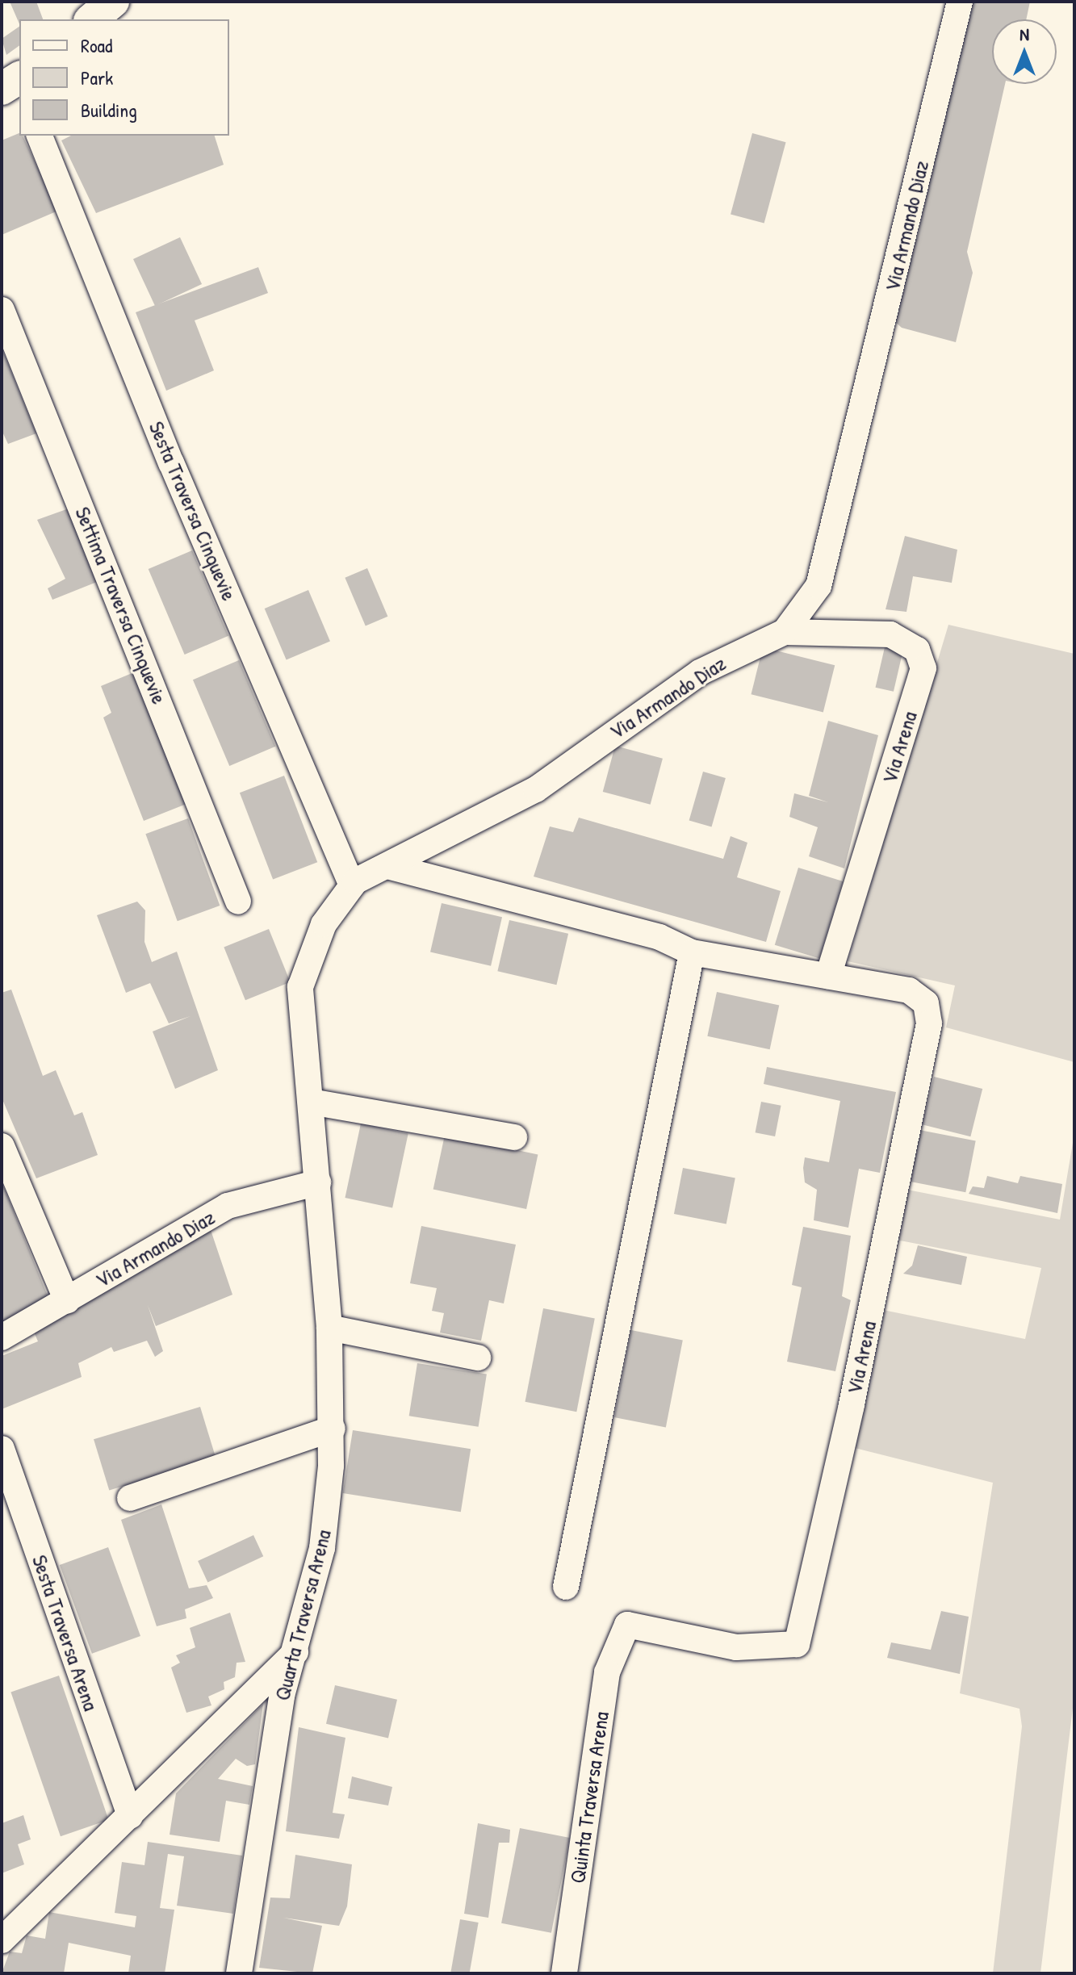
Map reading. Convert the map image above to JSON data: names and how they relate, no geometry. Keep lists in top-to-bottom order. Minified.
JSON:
{"streets":{"street":["Via Armando Diaz","Sesta Traversa Cinquevie","Settima Traversa Cinquevie","Via Arena","Quarta Traversa Arena","Sesta Traversa Arena","Quinta Traversa Arena"]},"crossings":[["Via Armando Diaz","Sesta Traversa Cinquevie"],["Via Armando Diaz","Via Arena"],["Via Armando Diaz","Quarta Traversa Arena"],["Via Arena","Quinta Traversa Arena"]],"legend":["Road","Park","Building"],"north":"top"}
